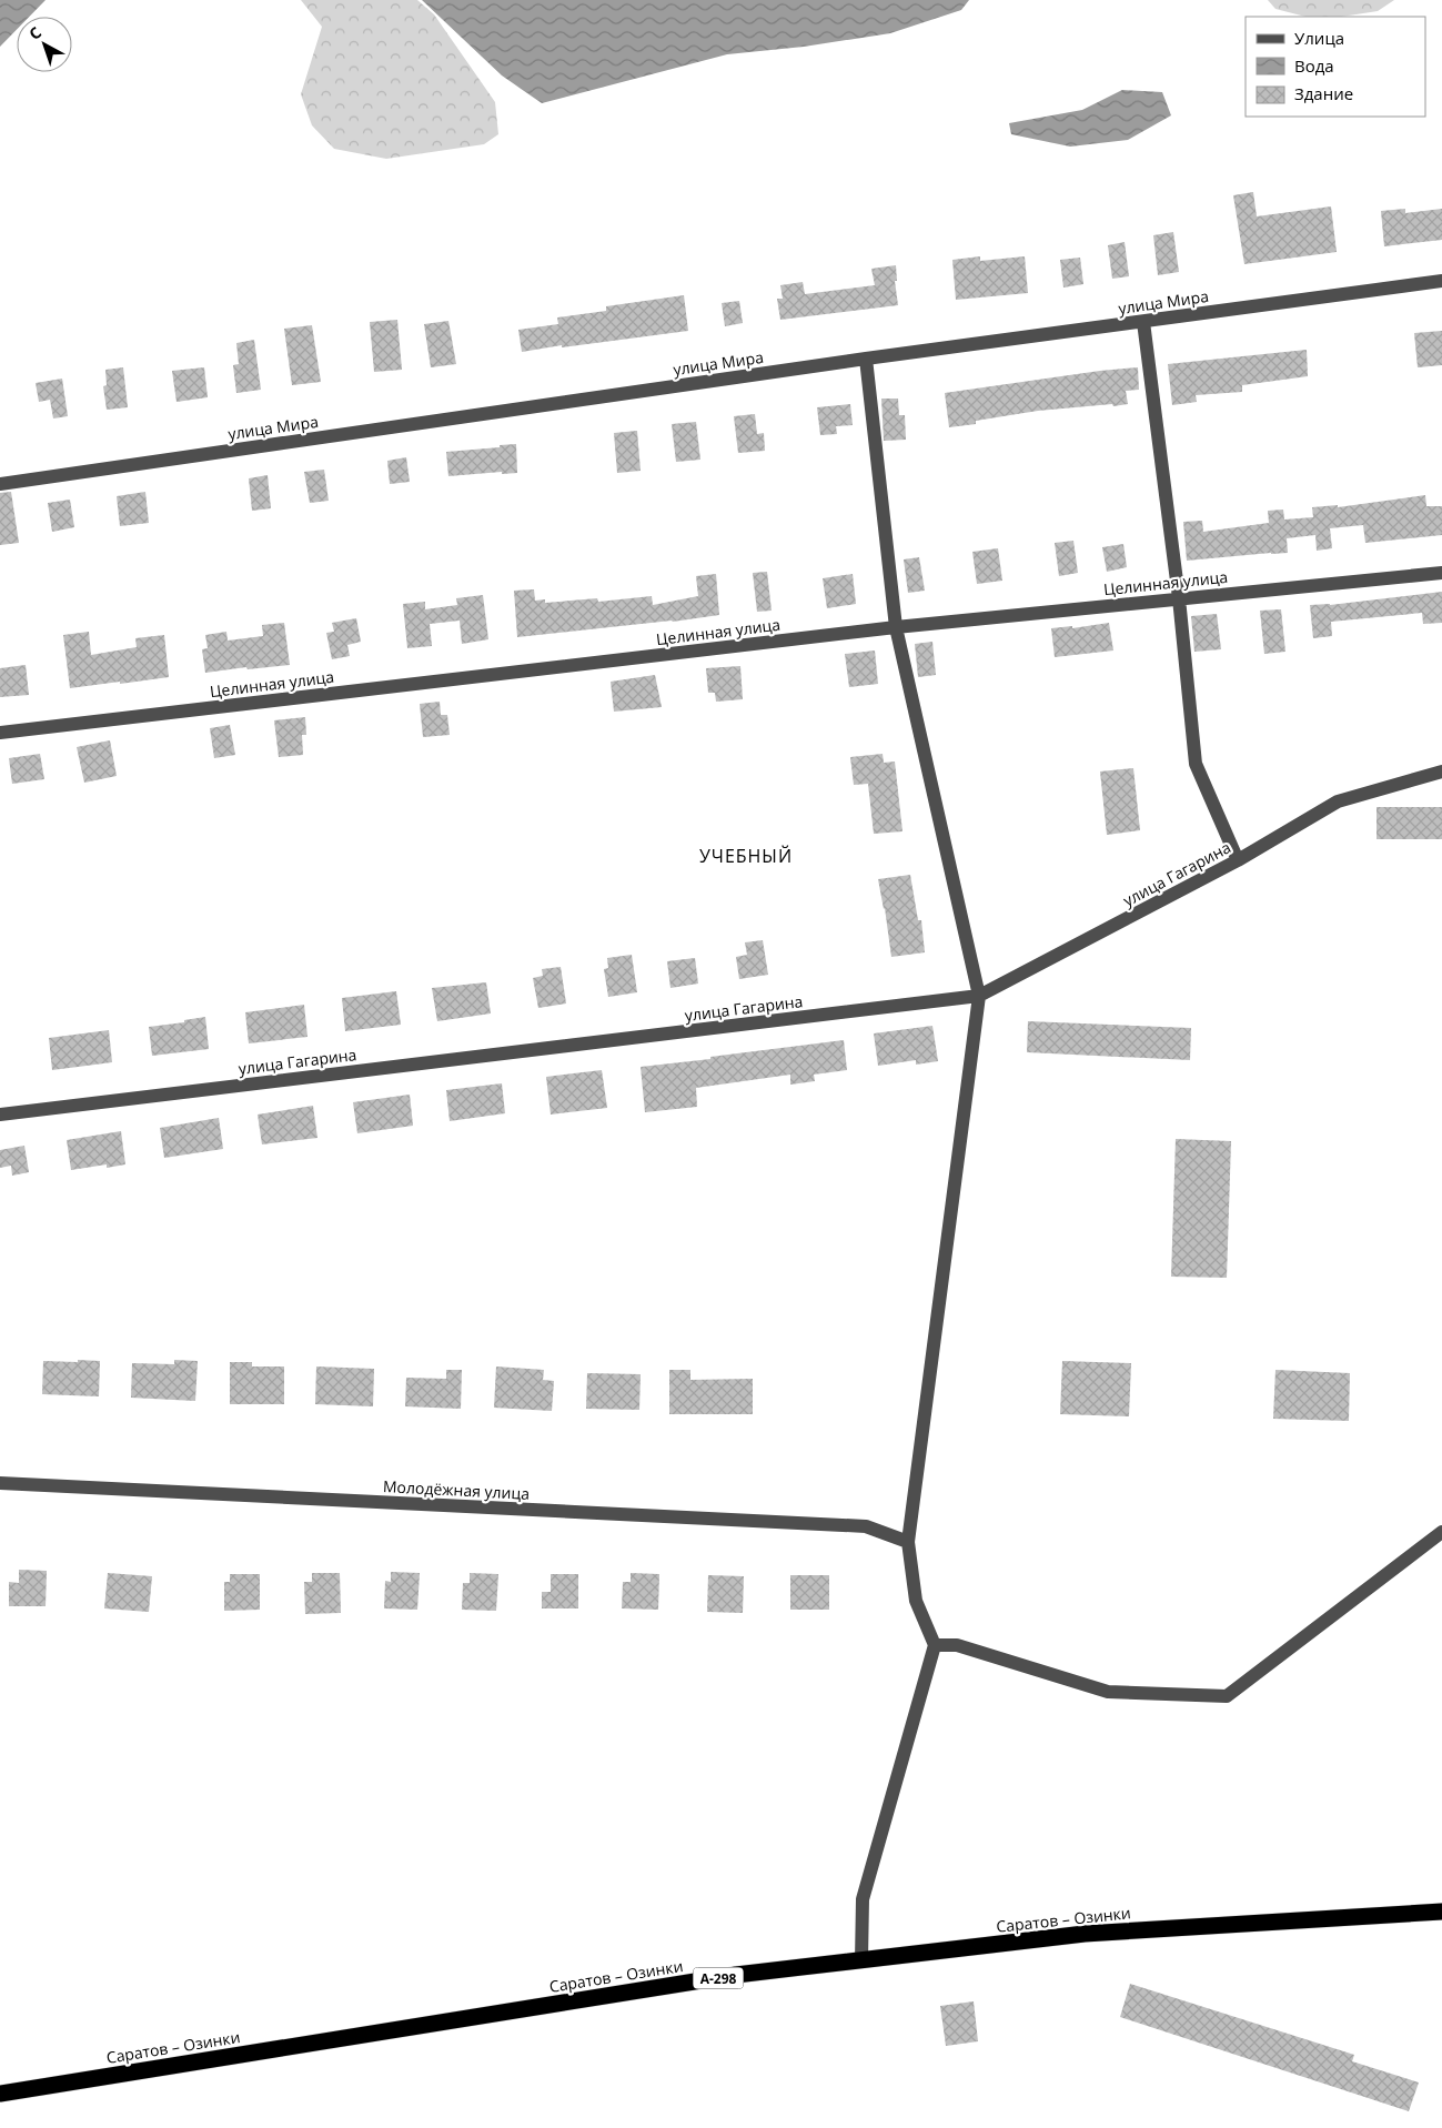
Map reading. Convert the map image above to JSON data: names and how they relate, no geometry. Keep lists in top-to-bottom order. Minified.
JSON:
{"streets":{"highway":["Саратов – Озинки","А-298"],"street":["улица Мира","Целинная улица","улица Гагарина","Молодёжная улица"]},"districts":["УЧЕБНЫЙ"],"legend":["Улица","Вода","Здание"],"north":"top left"}
